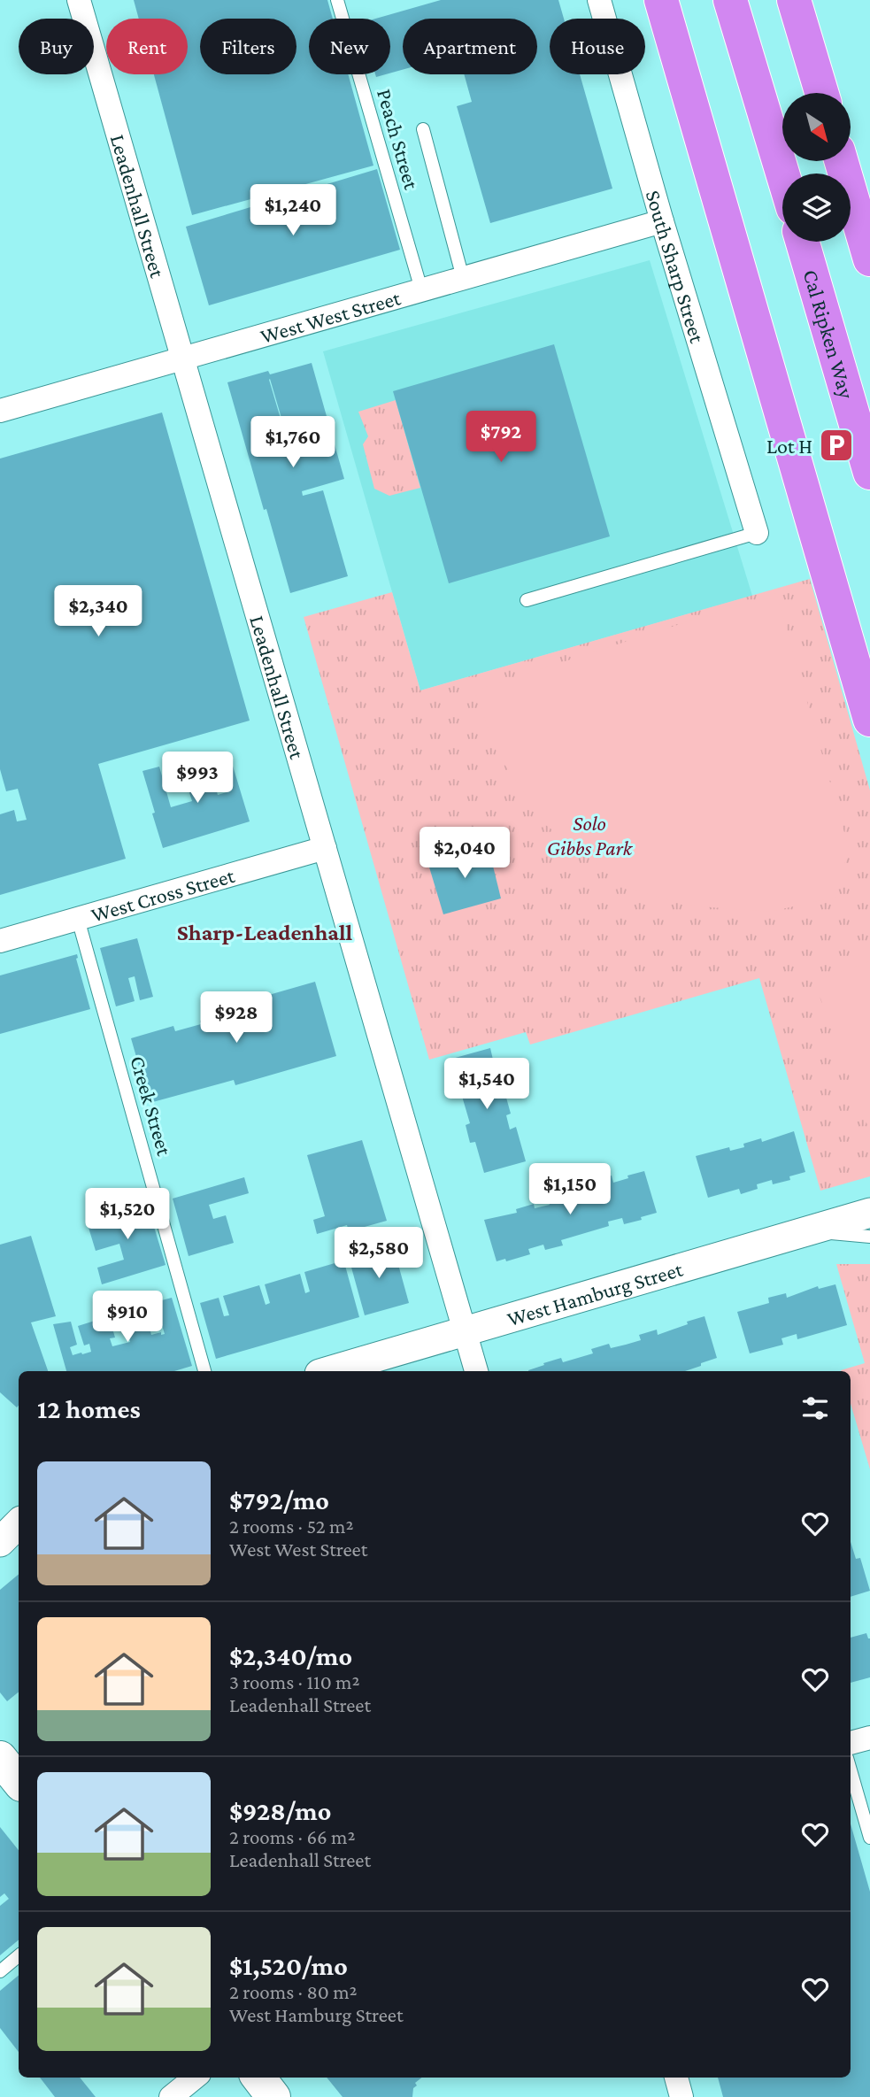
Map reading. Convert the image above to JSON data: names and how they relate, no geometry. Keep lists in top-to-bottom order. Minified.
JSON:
{"streets":{"highway":["Cal Ripken Way"],"street":["Leadenhall Street","South Sharp Street","West West Street","West Cross Street","West Hamburg Street"],"lane":["Peach Street","Creek Street"]},"crossings":[["Peach Street","West West Street"],["Leadenhall Street","West West Street"],["Leadenhall Street","West Cross Street"],["Leadenhall Street","West Hamburg Street"],["South Sharp Street","West West Street"],["West Cross Street","Creek Street"]],"districts":["Sharp-Leadenhall"],"parks":["Solo Gibbs Park"],"places":{"parking":["Lot H"]},"north":"bottom right","page":{"chip":["Buy","Rent","Filters","New","Apartment","House"],"price":["$1,240","$792","$1,760","$2,340","$993","$2,040","$928","$1,540","$1,150","$1,520","$2,580","$910"],"heading":"12 homes","list":[{"name":"$792/mo","note":"2 rooms · 52 m² · West West Street"},{"name":"$2,340/mo","note":"3 rooms · 110 m² · Leadenhall Street"},{"name":"$928/mo","note":"2 rooms · 66 m² · Leadenhall Street"},{"name":"$1,520/mo","note":"2 rooms · 80 m² · West Hamburg Street"}]}}
